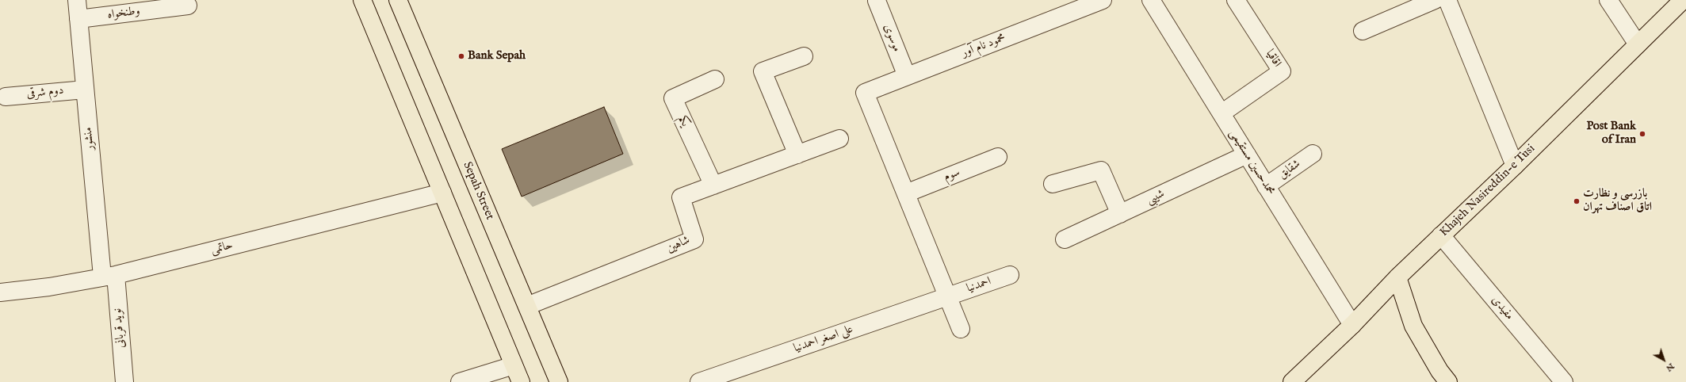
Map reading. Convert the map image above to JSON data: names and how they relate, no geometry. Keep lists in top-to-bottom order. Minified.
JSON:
{"streets":{"main road":["Sepah Street","Khajeh Nasireddin-e Tusi"],"street":["وطنخواه","موسوی","محمود نام آور","اقاقیا","دوم شرقی","یکم","منشور","محمدحسین مستقیمی","شقایق","سوم","شیبی","شاهین","حاتمی","احمدنیا","مفیدی","نوید قربانی","علی اصغر احمدنیا"]},"crossings":[["وطنخواه","منشور"],["موسوی","محمود نام آور"],["محمود نام آور","سوم"],["اقاقیا","محمدحسین مستقیمی"],["دوم شرقی","منشور"],["یکم","شاهین"],["منشور","حاتمی"],["منشور","نوید قربانی"],["محمدحسین مستقیمی","شقایق"],["محمدحسین مستقیمی","Khajeh Nasireddin-e Tusi"],["محمدحسین مستقیمی","شیبی"],["Sepah Street","شاهین"],["Khajeh Nasireddin-e Tusi","مفیدی"],["حاتمی","نوید قربانی"],["احمدنیا","علی اصغر احمدنیا"]],"places":["Bank Sepah","Post Bank of Iran","بازرسی و نظارت اتاق اصناف تهران"],"north":"bottom right"}
